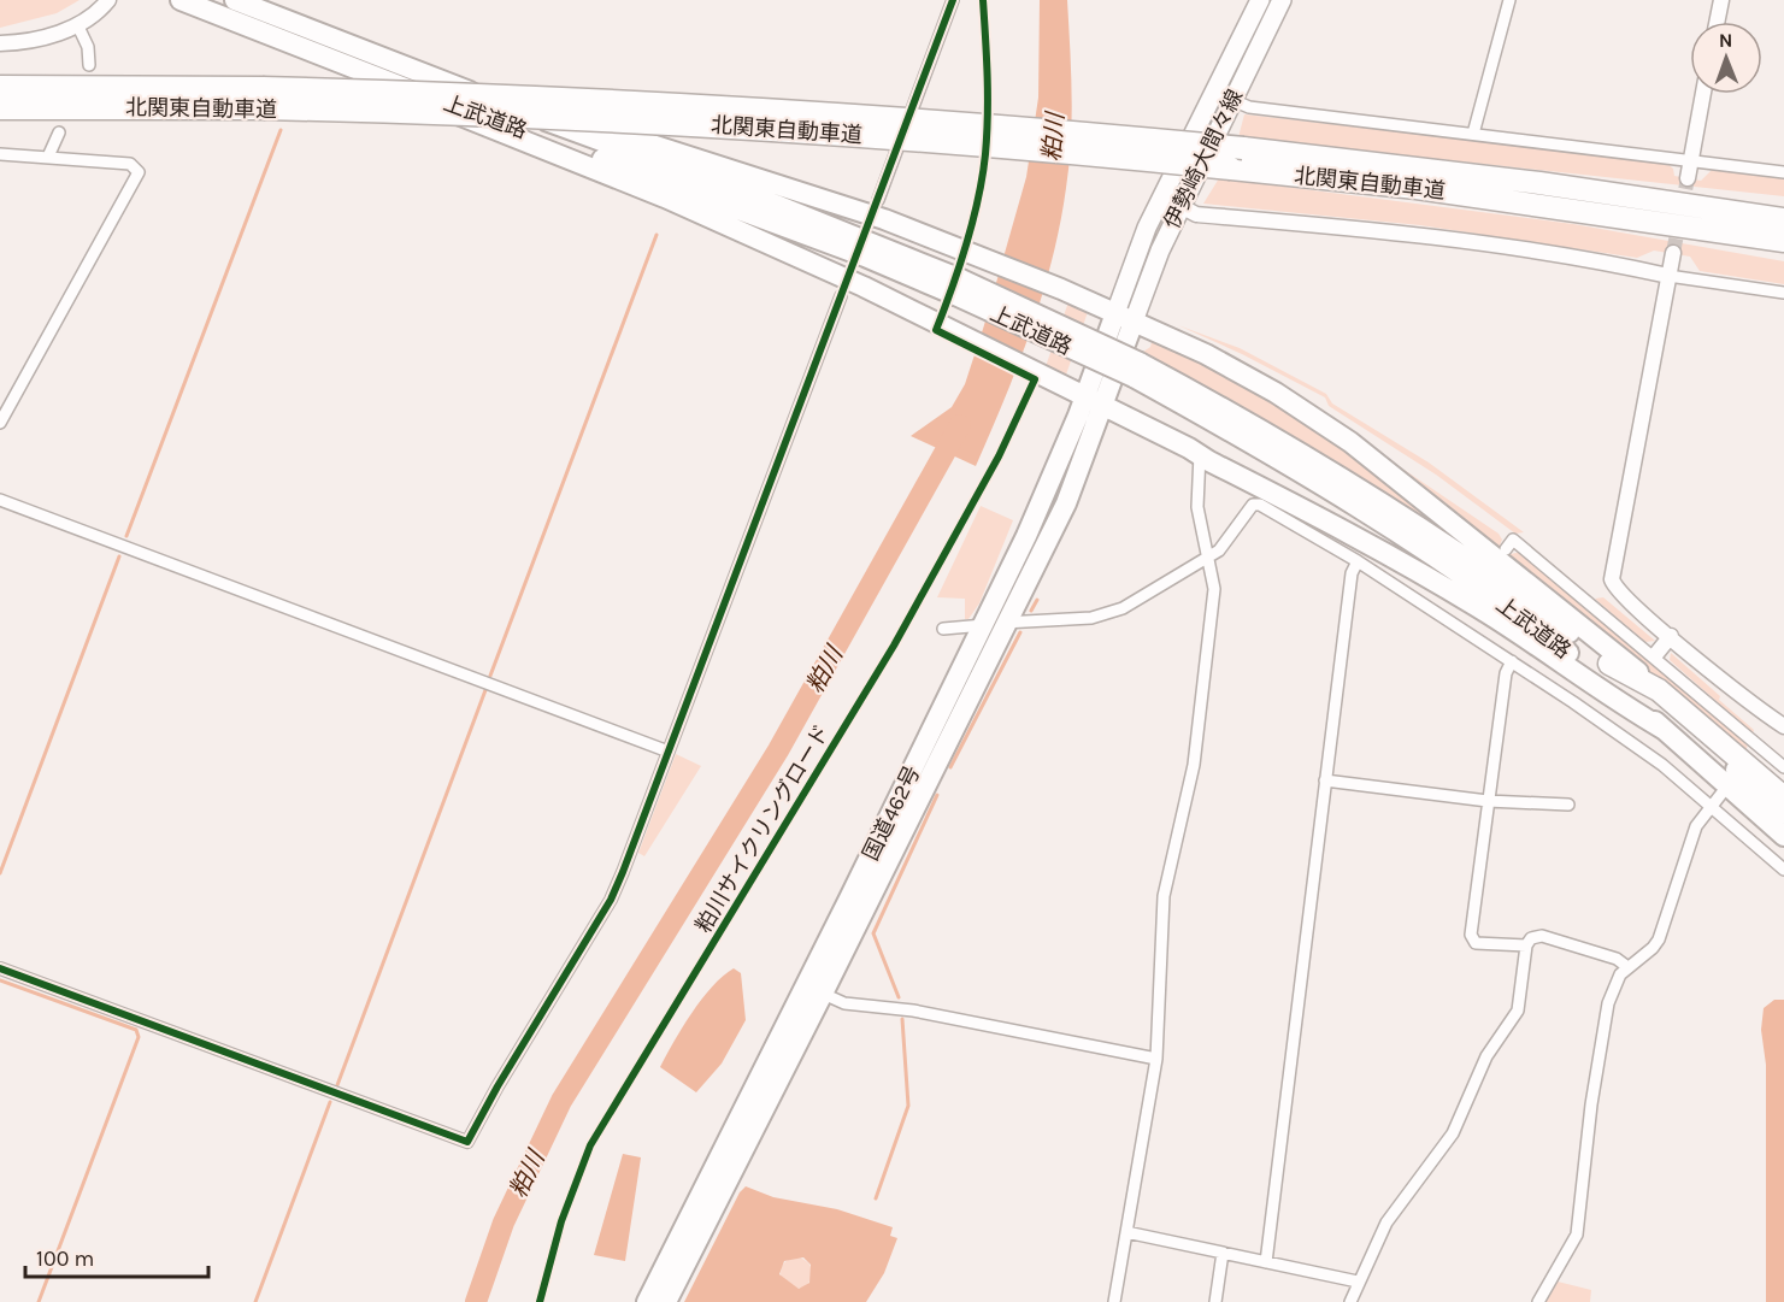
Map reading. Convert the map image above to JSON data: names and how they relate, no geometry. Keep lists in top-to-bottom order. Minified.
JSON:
{"streets":{"highway":["北関東自動車道","上武道路","国道462号"],"main road":["伊勢崎大間々線"],"cycle path":["粕川サイクリングロード"]},"crossings":[["伊勢崎大間々線","国道462号"]],"water":["粕川"],"scale_bar":"100 m","north":"top"}
